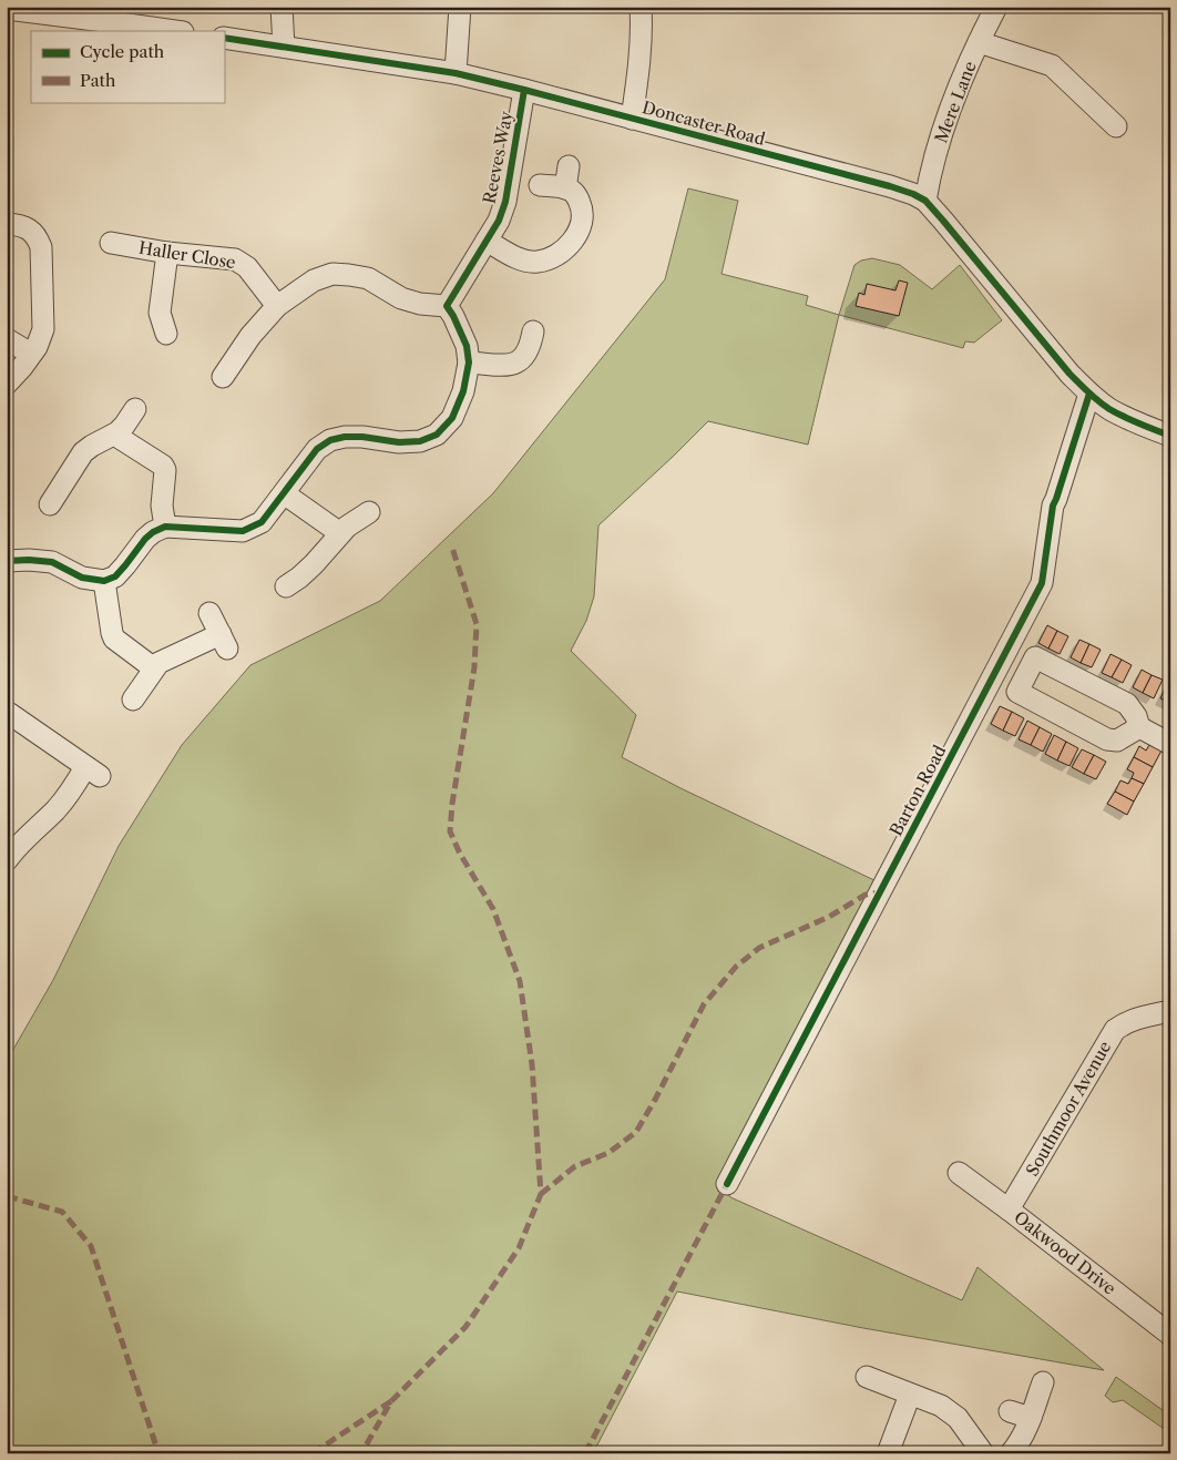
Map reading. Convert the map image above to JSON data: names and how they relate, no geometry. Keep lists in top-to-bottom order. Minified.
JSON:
{"streets":{"street":["Mere Lane","Doncaster Road","Reeves Way","Haller Close","Barton Road","Southmoor Avenue","Oakwood Drive"]},"crossings":[["Mere Lane","Doncaster Road"],["Doncaster Road","Reeves Way"],["Doncaster Road","Barton Road"],["Southmoor Avenue","Oakwood Drive"]],"legend":["Cycle path","Path"]}
